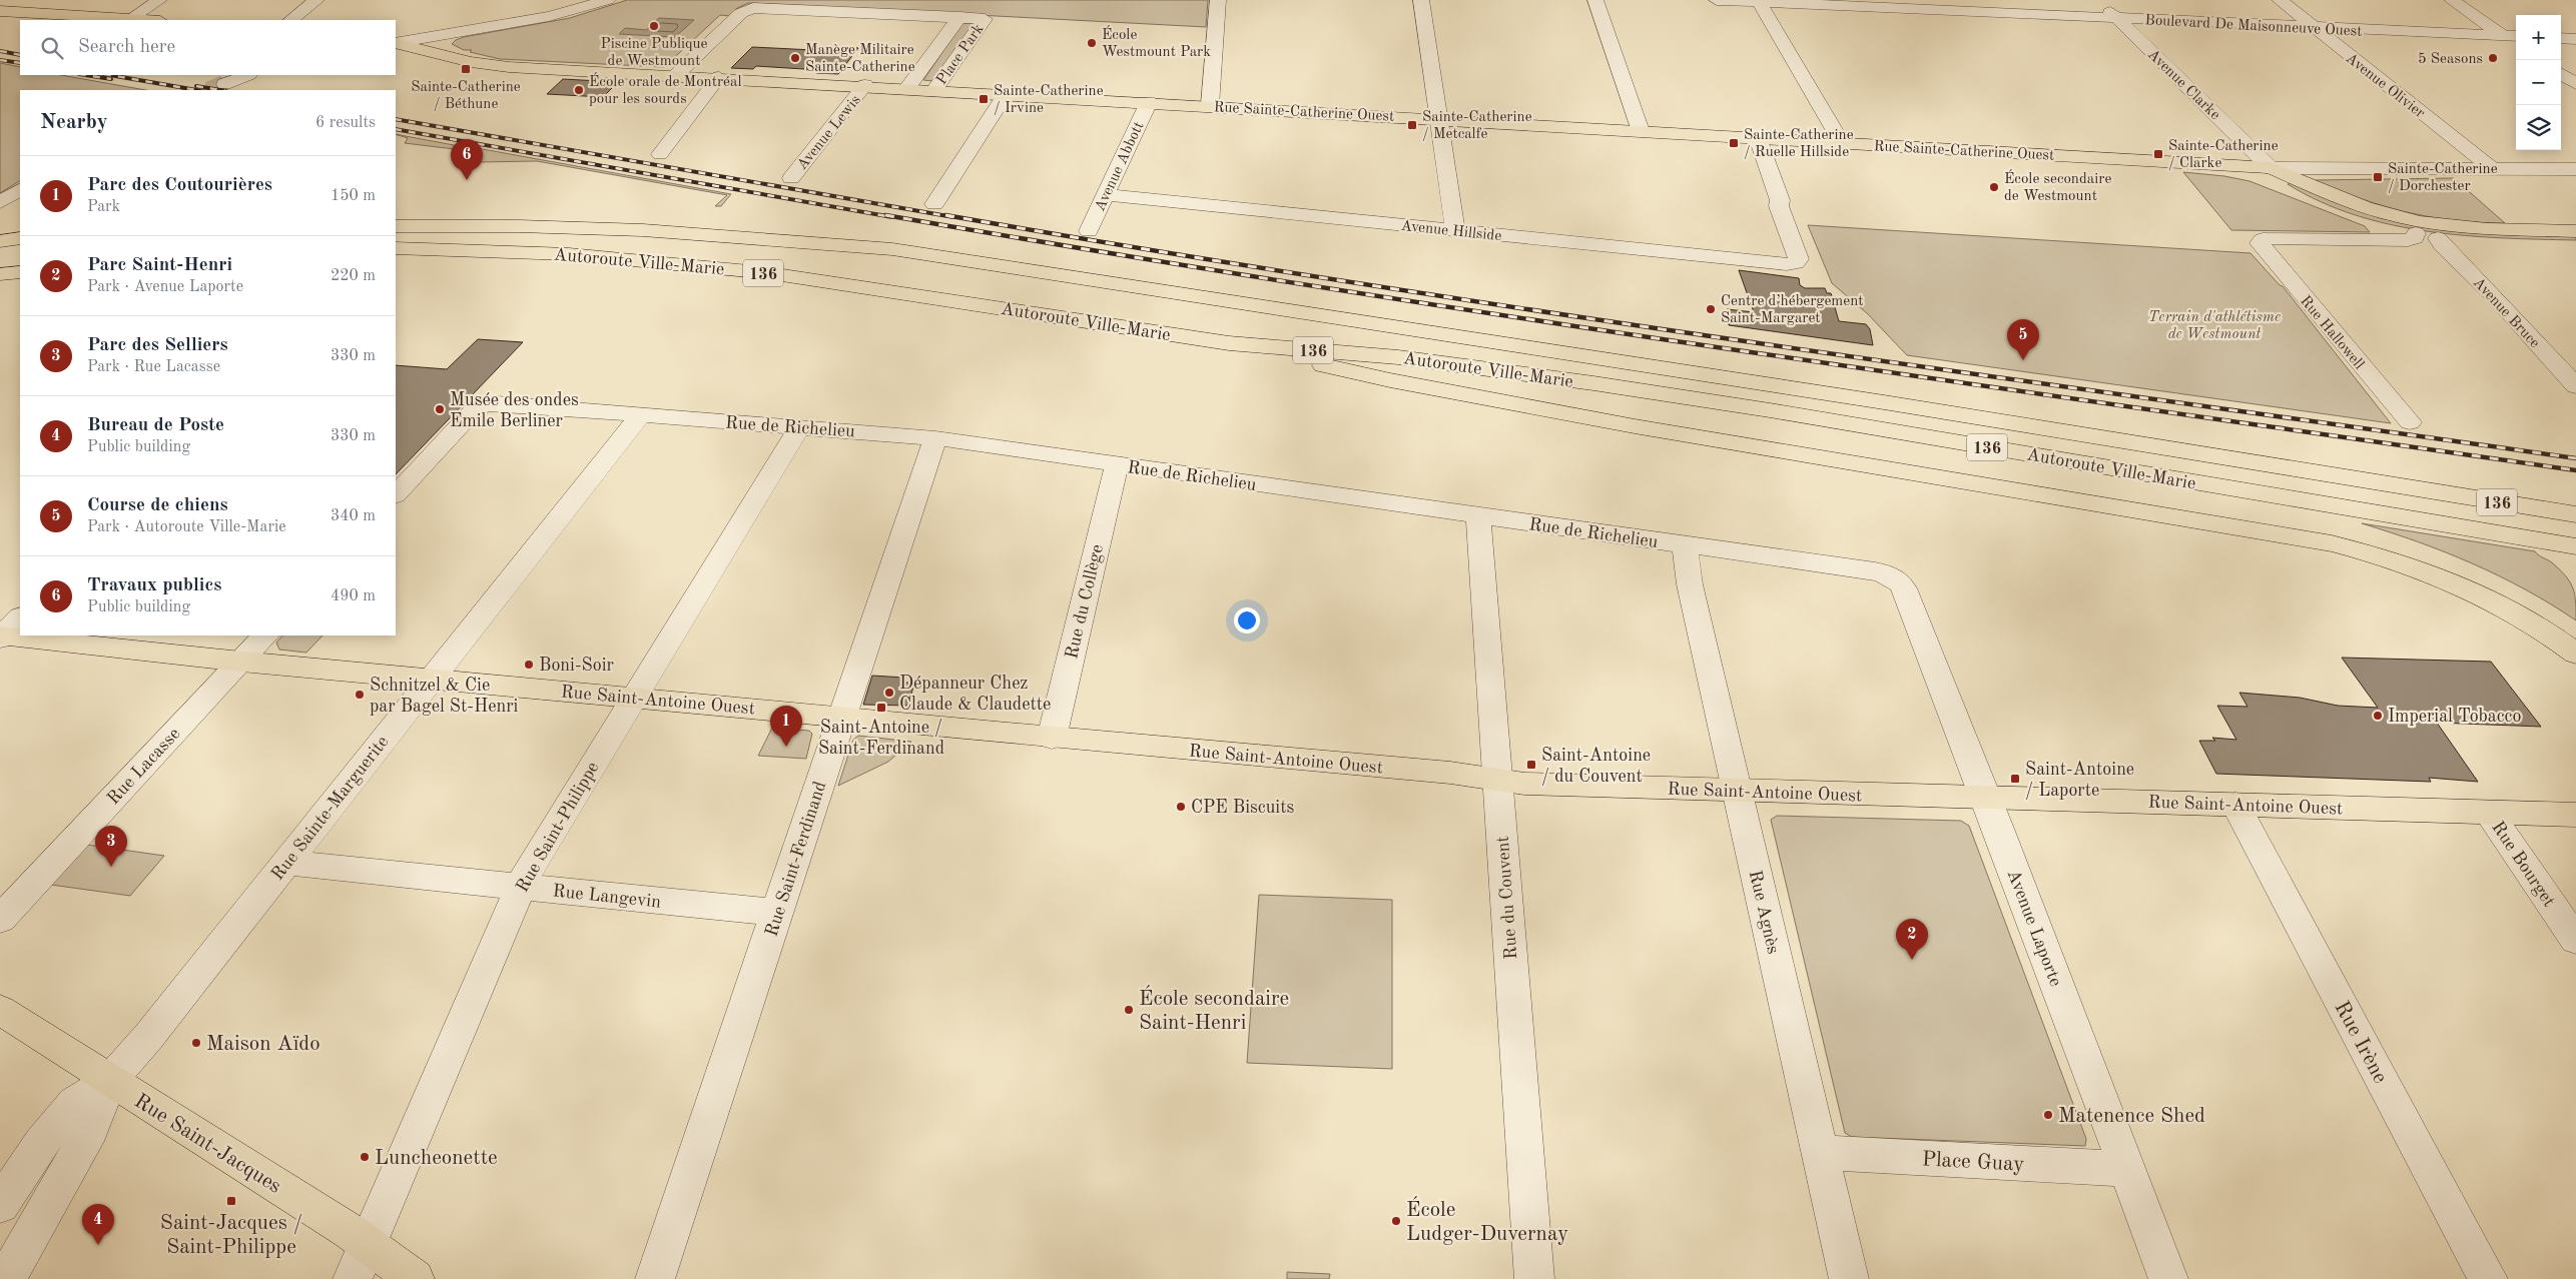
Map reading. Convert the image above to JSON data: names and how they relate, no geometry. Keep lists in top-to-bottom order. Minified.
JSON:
{"streets":{"main road":["Rue Sainte-Catherine Ouest","Autoroute Ville-Marie","136","Rue Saint-Antoine Ouest","Rue Saint-Jacques"],"street":["Boulevard De Maisonneuve Ouest","Place Park","Avenue Clarke","Avenue Olivier","Avenue Lewis","Avenue Abbott","Avenue Hillside","Avenue Bruce","Rue Hallowell","Rue de Richelieu","Rue du Collège","Rue Lacasse","Rue Sainte-Marguerite","Rue Saint-Philippe","Rue Saint-Ferdinand","Rue Bourget","Rue Langevin","Rue du Couvent","Rue Agnès","Avenue Laporte","Rue Irène","Place Guay"]},"crossings":[["Boulevard De Maisonneuve Ouest","Avenue Clarke"],["Boulevard De Maisonneuve Ouest","Avenue Olivier"],["Place Park","Rue Sainte-Catherine Ouest"],["Avenue Clarke","Rue Sainte-Catherine Ouest"],["Avenue Olivier","Rue Sainte-Catherine Ouest"],["Rue Sainte-Catherine Ouest","Avenue Lewis"],["Rue Sainte-Catherine Ouest","Avenue Abbott"],["Rue Sainte-Catherine Ouest","Avenue Hillside"],["Avenue Abbott","Avenue Hillside"],["Rue de Richelieu","Rue du Collège"],["Rue de Richelieu","Rue Sainte-Marguerite"],["Rue de Richelieu","Rue Saint-Philippe"],["Rue de Richelieu","Rue Saint-Ferdinand"],["Rue de Richelieu","Rue du Couvent"],["Rue de Richelieu","Rue Agnès"],["Rue de Richelieu","Avenue Laporte"],["Rue du Collège","Rue Saint-Antoine Ouest"],["Rue Saint-Antoine Ouest","Rue Lacasse"],["Rue Saint-Antoine Ouest","Rue Sainte-Marguerite"],["Rue Saint-Antoine Ouest","Rue Saint-Philippe"],["Rue Saint-Antoine Ouest","Rue Saint-Ferdinand"],["Rue Saint-Antoine Ouest","Rue Bourget"],["Rue Saint-Antoine Ouest","Rue du Couvent"],["Rue Saint-Antoine Ouest","Rue Agnès"],["Rue Saint-Antoine Ouest","Avenue Laporte"],["Rue Saint-Antoine Ouest","Rue Irène"],["Rue Sainte-Marguerite","Rue Langevin"],["Rue Sainte-Marguerite","Rue Saint-Jacques"],["Rue Saint-Philippe","Rue Langevin"],["Rue Saint-Philippe","Rue Saint-Jacques"],["Rue Saint-Ferdinand","Rue Langevin"],["Rue Agnès","Place Guay"],["Avenue Laporte","Place Guay"]],"parks":["Terrain d'athlétisme de Westmount"],"places":{"other":["Piscine Publique de Westmount","École Westmount Park","Manège Militaire Sainte-Catherine","5 Seasons","École orale de Montréal pour les sourds","École secondaire de Westmount","Centre d’hébergement Saint-Margaret","Musée des ondes Emile Berliner","Boni-Soir","Dépanneur Chez Claude & Claudette","Schnitzel & Cie par Bagel St-Henri","Imperial Tobacco","CPE Biscuits","École secondaire Saint-Henri","Maison Aïdo","Matenence Shed","Luncheonette","École Ludger-Duvernay"],"transit":["Sainte-Catherine / Béthune","Sainte-Catherine / Irvine","Sainte-Catherine / Metcalfe","Sainte-Catherine / Ruelle Hillside","Sainte-Catherine / Clarke","Sainte-Catherine / Dorchester","Saint-Antoine / Saint-Ferdinand","Saint-Antoine / du Couvent","Saint-Antoine / Laporte","Saint-Jacques / Saint-Philippe"]},"page":{"map_buttons":["+","−"],"search":"Search here","heading":["Nearby","6 results"],"pins":["6","5","1","3","2","4"],"list":[{"mark":"1","name":"Parc des Coutourières","note":"Park","value":"150 m"},{"mark":"2","name":"Parc Saint-Henri","note":"Park · Avenue Laporte","value":"220 m"},{"mark":"3","name":"Parc des Selliers","note":"Park · Rue Lacasse","value":"330 m"},{"mark":"4","name":"Bureau de Poste","note":"Public building","value":"330 m"},{"mark":"5","name":"Course de chiens","note":"Park · Autoroute Ville-Marie","value":"340 m"},{"mark":"6","name":"Travaux publics","note":"Public building","value":"490 m"}]}}
